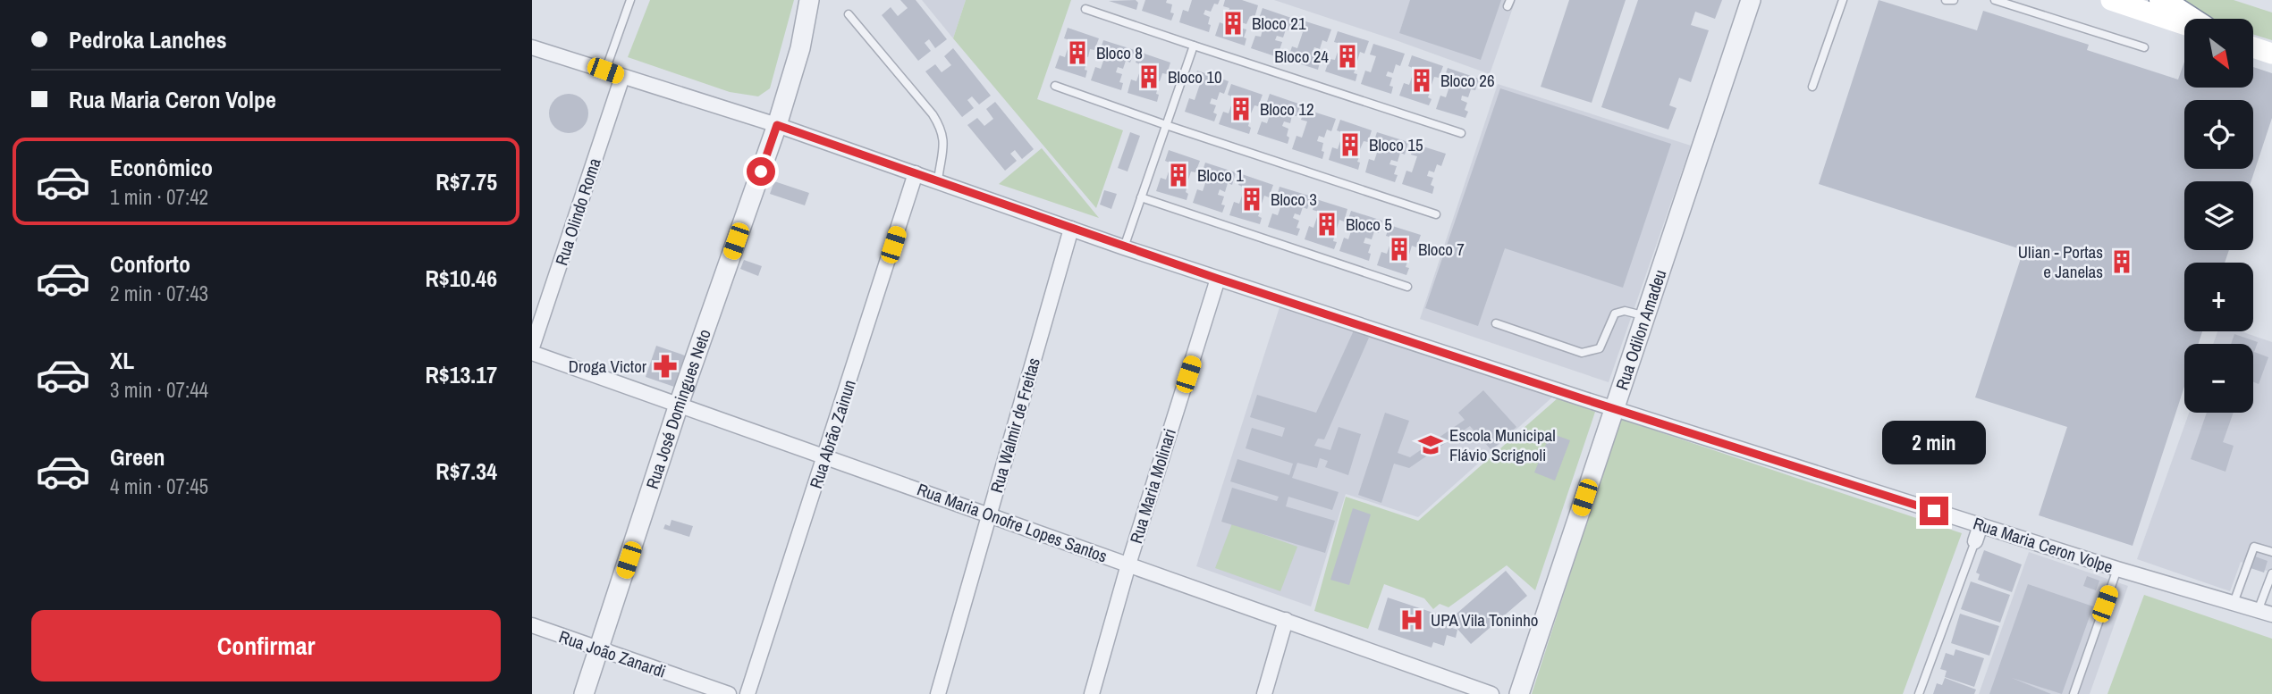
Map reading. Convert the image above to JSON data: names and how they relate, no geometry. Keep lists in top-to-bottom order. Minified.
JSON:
{"streets":{"street":["Rua Olindo Roma","Rua Odilon Amadeu","Rua José Domingues Neto","Rua Walmir de Freitas","Rua Abrão Zainun","Rua Maria Molinari","Rua Maria Onofre Lopes Santos","Rua Maria Ceron Volpe","Rua João Zanardi"]},"crossings":[["Rua Olindo Roma","Rua Maria Ceron Volpe"],["Rua Odilon Amadeu","Rua Maria Ceron Volpe"],["Rua José Domingues Neto","Rua Maria Onofre Lopes Santos"],["Rua José Domingues Neto","Rua Maria Ceron Volpe"],["Rua José Domingues Neto","Rua João Zanardi"],["Rua Walmir de Freitas","Rua Maria Onofre Lopes Santos"],["Rua Walmir de Freitas","Rua Maria Ceron Volpe"],["Rua Abrão Zainun","Rua Maria Onofre Lopes Santos"],["Rua Abrão Zainun","Rua Maria Ceron Volpe"],["Rua Maria Molinari","Rua Maria Onofre Lopes Santos"],["Rua Maria Molinari","Rua Maria Ceron Volpe"]],"places":{"building":["Bloco 21","Bloco 8","Bloco 24","Bloco 10","Bloco 26","Bloco 12","Bloco 15","Bloco 1","Bloco 3","Bloco 5","Bloco 7","Ulian - Portas e Janelas"],"pharmacy":["Droga Victor"],"school or university":["Escola Municipal Flávio Scrignoli"],"hospital":["UPA Vila Toninho"]},"north":"bottom right","page":{"banner":["Pedroka Lanches","Rua Maria Ceron Volpe"],"map_buttons":["+","−"],"list":[{"name":"Econômico","note":"1 min · 07:42","value":"R$7.75"},{"name":"Conforto","note":"2 min · 07:43","value":"R$10.46"},{"name":"XL","note":"3 min · 07:44","value":"R$13.17"},{"name":"Green","note":"4 min · 07:45","value":"R$7.34"}],"bubble":"2 min","buttons":"Confirmar"}}
